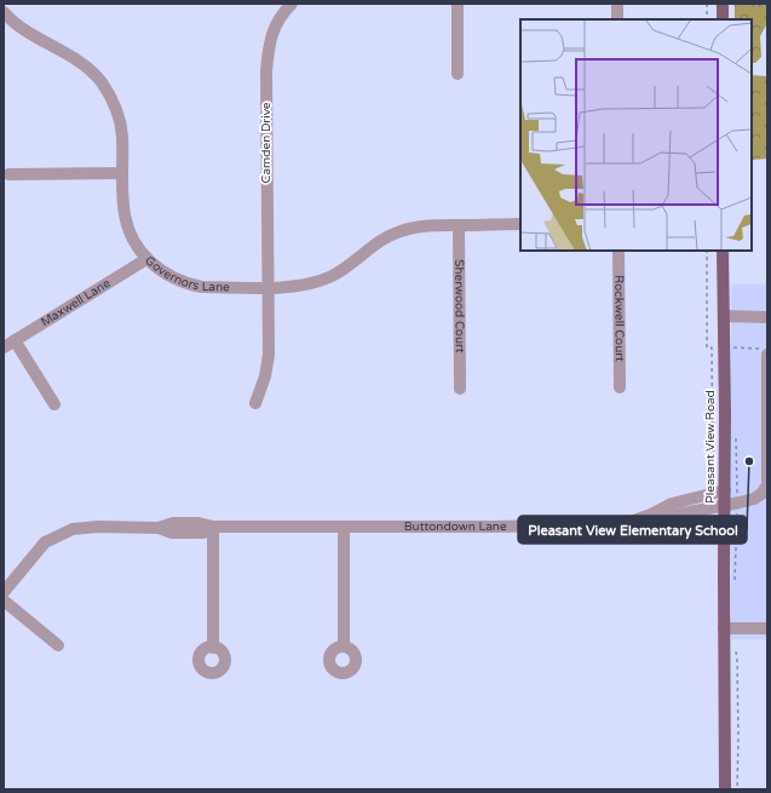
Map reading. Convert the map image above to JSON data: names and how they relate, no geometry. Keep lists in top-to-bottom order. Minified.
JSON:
{"streets":{"main road":["Pleasant View Road"],"street":["Camden Drive","Governors Lane","Maxwell Lane","Sherwood Court","Rockwell Court","Buttondown Lane"]},"crossings":[["Camden Drive","Governors Lane"],["Governors Lane","Maxwell Lane"],["Governors Lane","Sherwood Court"],["Pleasant View Road","Buttondown Lane"]],"places":["Pleasant View Elementary School"]}
